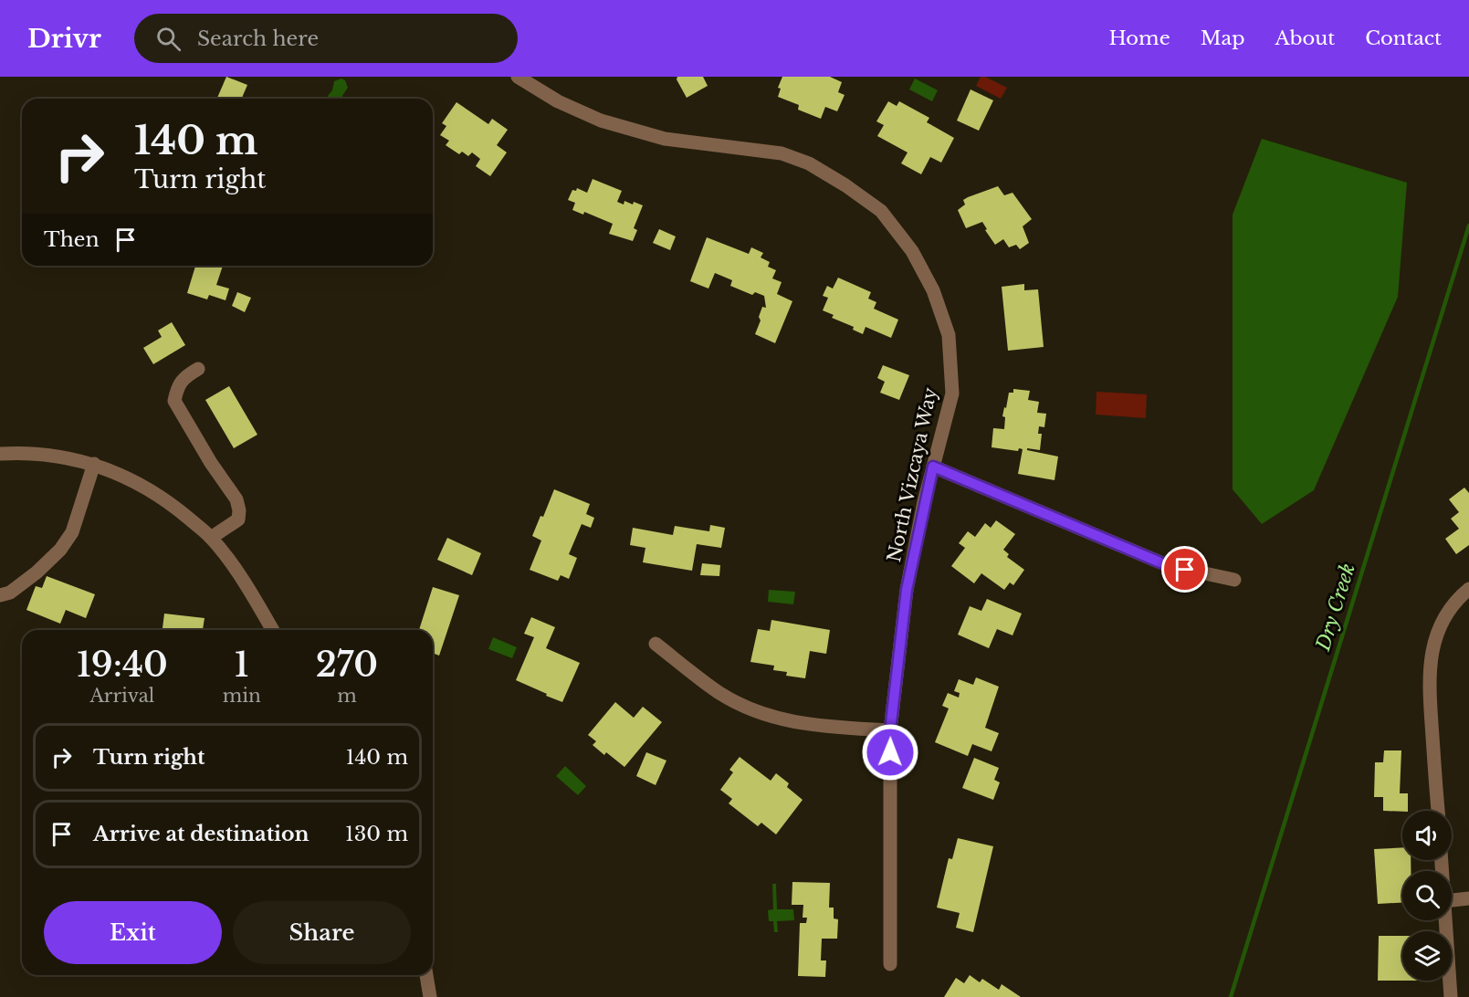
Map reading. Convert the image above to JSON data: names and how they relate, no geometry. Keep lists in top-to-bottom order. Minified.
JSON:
{"streets":{"street":["North Vizcaya Way"]},"water":["Dry Creek"],"page":{"header":"Drivr","search":"Search here","nav":["Home","Map","About","Contact"],"turn":["140 m","Turn right"],"then":"Then","eta":["19:40","Arrival","1","min","270","m"],"list":[{"name":"Turn right","value":"140 m"},{"name":"Arrive at destination","value":"130 m"}],"buttons":["Exit","Share"]}}
